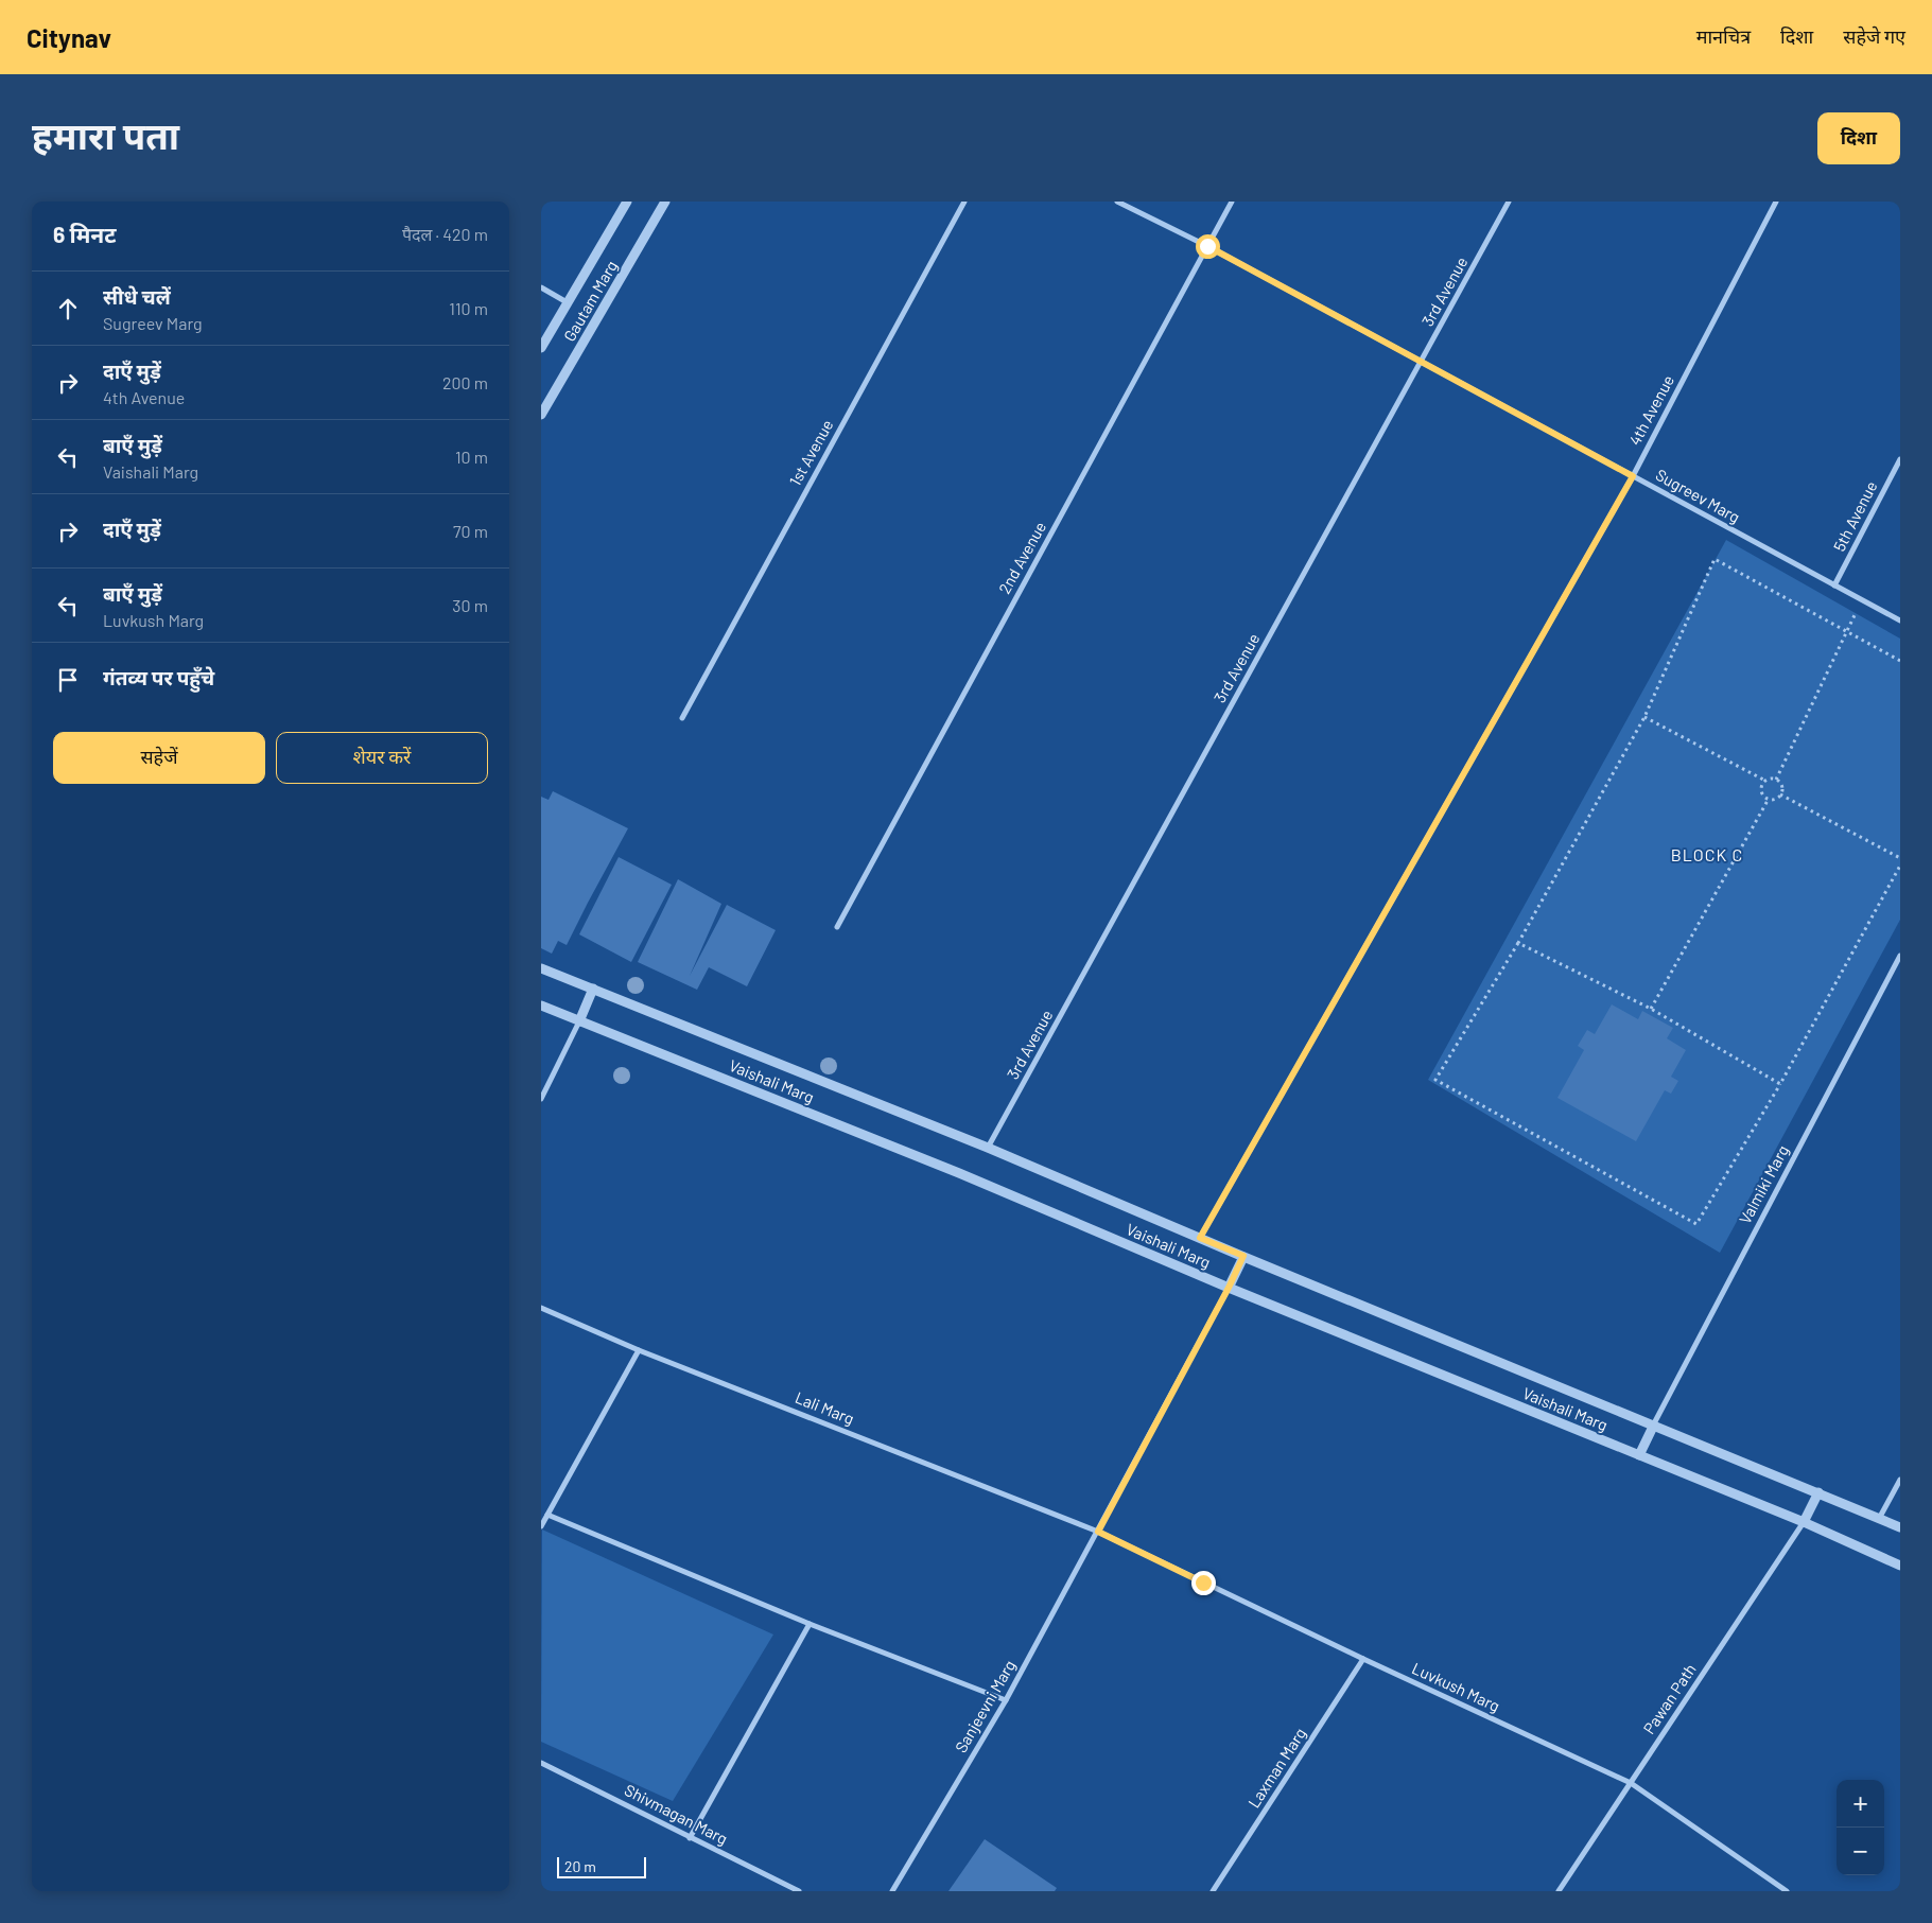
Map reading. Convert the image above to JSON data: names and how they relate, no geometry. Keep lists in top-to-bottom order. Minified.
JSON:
{"streets":{"street":["3rd Avenue","Gautam Marg","4th Avenue","1st Avenue","Sugreev Marg","5th Avenue","2nd Avenue","Vaishali Marg","Valmiki Marg","Lali Marg","Luvkush Marg","Pawan Path","Sanjeevni Marg","Laxman Marg","Shivmagan Marg"]},"crossings":[["3rd Avenue","Sugreev Marg"],["3rd Avenue","Vaishali Marg"],["4th Avenue","Sugreev Marg"],["4th Avenue","Vaishali Marg"],["Sugreev Marg","5th Avenue"],["Sugreev Marg","2nd Avenue"],["Vaishali Marg","Valmiki Marg"],["Vaishali Marg","Pawan Path"],["Vaishali Marg","Sanjeevni Marg"],["Lali Marg","Luvkush Marg"],["Lali Marg","Sanjeevni Marg"],["Luvkush Marg","Pawan Path"],["Luvkush Marg","Sanjeevni Marg"],["Luvkush Marg","Laxman Marg"]],"districts":["BLOCK C"],"scale_bar":"20 m","page":{"header":"Citynav","nav":["मानचित्र","दिशा","सहेजे गए"],"title":"हमारा पता","buttons":["दिशा",["सहेजें","शेयर करें"]],"heading":["6 मिनट","पैदल · 420 m"],"list":[["सीधे चलें","Sugreev Marg","110 m"],["दाएँ मुड़ें","4th Avenue","200 m"],["बाएँ मुड़ें","Vaishali Marg","10 m"],["दाएँ मुड़ें","70 m"],["बाएँ मुड़ें","Luvkush Marg","30 m"],"गंतव्य पर पहुँचे"],"map_buttons":["+","−"],"scale":"20 m"}}
